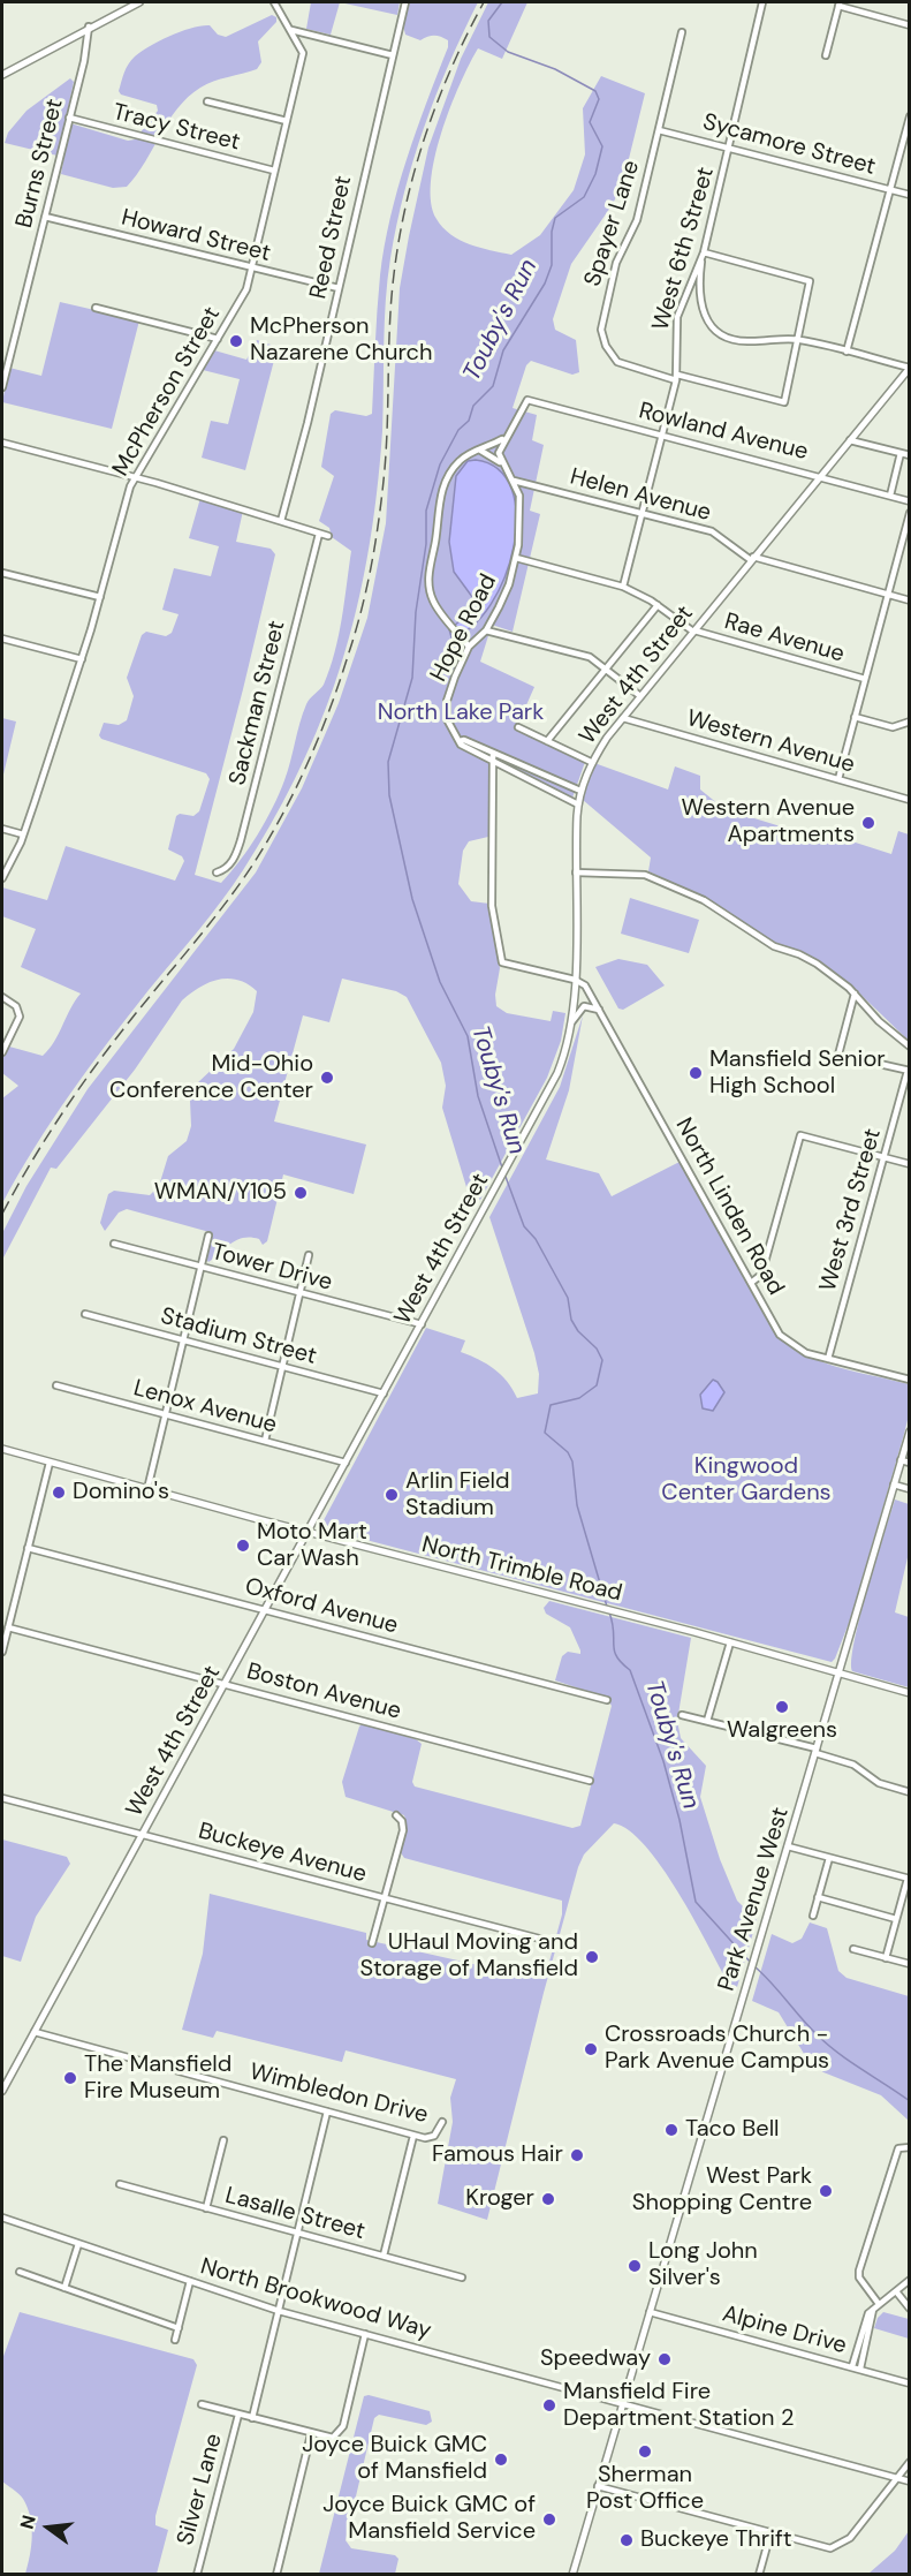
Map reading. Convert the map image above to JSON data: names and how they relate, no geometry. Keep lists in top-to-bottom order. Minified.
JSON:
{"streets":{"main road":["West 4th Street","North Trimble Road","Park Avenue West"],"street":["Tracy Street","Sycamore Street","Burns Street","Spayer Lane","Howard Street","Reed Street","West 6th Street","McPherson Street","Rowland Avenue","Helen Avenue","Hope Road","Rae Avenue","Sackman Street","Western Avenue","North Linden Road","West 3rd Street","Tower Drive","Stadium Street","Lenox Avenue","Oxford Avenue","Boston Avenue","Buckeye Avenue","Wimbledon Drive","Lasalle Street","North Brookwood Way","Alpine Drive","Silver Lane"]},"crossings":[["Tracy Street","Burns Street"],["Tracy Street","McPherson Street"],["Sycamore Street","Spayer Lane"],["Sycamore Street","West 6th Street"],["Burns Street","Howard Street"],["Spayer Lane","West 6th Street"],["Howard Street","Reed Street"],["Howard Street","McPherson Street"],["West 6th Street","Rowland Avenue"],["West 6th Street","Helen Avenue"],["West 6th Street","Rae Avenue"],["Rowland Avenue","West 4th Street"],["Helen Avenue","Hope Road"],["Helen Avenue","West 4th Street"],["Hope Road","Rae Avenue"],["Rae Avenue","West 4th Street"],["West 4th Street","Western Avenue"],["West 4th Street","North Linden Road"],["West 4th Street","Tower Drive"],["West 4th Street","Stadium Street"],["West 4th Street","Lenox Avenue"],["West 4th Street","North Trimble Road"],["West 4th Street","Oxford Avenue"],["West 4th Street","Boston Avenue"],["West 4th Street","Buckeye Avenue"],["West 4th Street","Wimbledon Drive"],["North Linden Road","West 3rd Street"],["North Trimble Road","Park Avenue West"],["Park Avenue West","North Brookwood Way"],["Park Avenue West","Alpine Drive"],["Wimbledon Drive","Silver Lane"],["Lasalle Street","Silver Lane"],["North Brookwood Way","Silver Lane"]],"water":["Touby's Run"],"parks":["North Lake Park","Kingwood Center Gardens"],"places":["McPherson Nazarene Church","Western Avenue Apartments","Mansfield Senior High School","Mid-Ohio Conference Center","WMAN/Y105","Domino's","Arlin Field Stadium","Moto Mart Car Wash","Walgreens","UHaul Moving and Storage of Mansfield","Crossroads Church - Park Avenue Campus","The Mansfield Fire Museum","Taco Bell","Famous Hair","West Park Shopping Centre","Kroger","Long John Silver's","Speedway","Mansfield Fire Department Station 2","Sherman Post Office","Joyce Buick GMC of Mansfield","Joyce Buick GMC of Mansfield Service","Buckeye Thrift"],"north":"left"}
